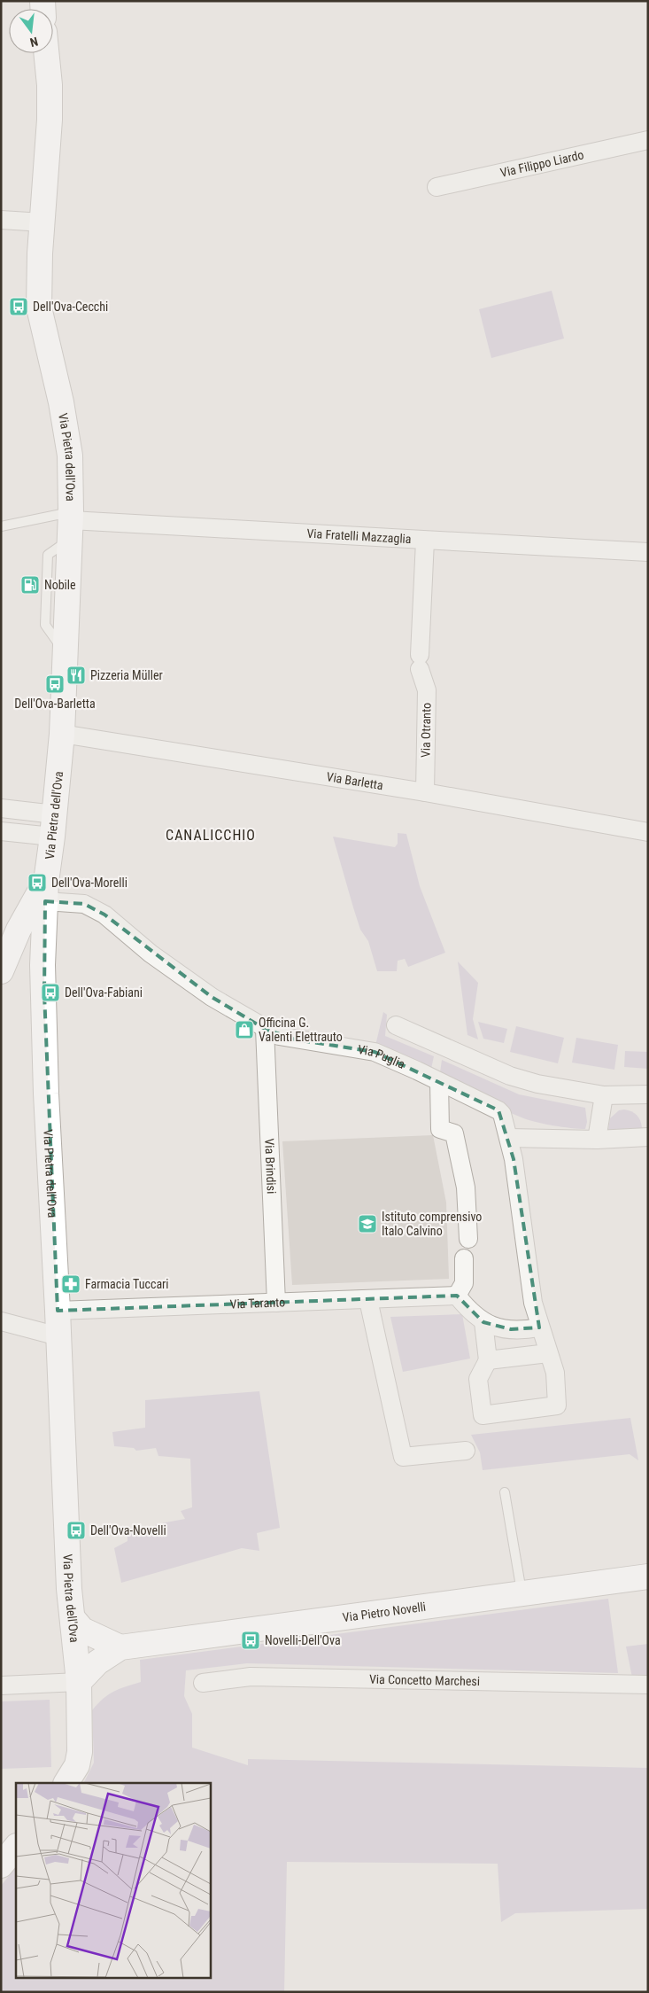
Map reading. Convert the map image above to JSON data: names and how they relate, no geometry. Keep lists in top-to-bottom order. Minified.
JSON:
{"streets":{"main road":["Via Pietra dell'Ova","Via Pietro Novelli"],"street":["Via Filippo Liardo","Via Fratelli Mazzaglia","Via Otranto","Via Barletta","Via Puglia","Via Brindisi","Via Taranto","Via Concetto Marchesi"]},"crossings":[["Via Pietra dell'Ova","Via Fratelli Mazzaglia"],["Via Pietra dell'Ova","Via Barletta"],["Via Pietra dell'Ova","Via Puglia"],["Via Pietra dell'Ova","Via Taranto"],["Via Fratelli Mazzaglia","Via Otranto"],["Via Otranto","Via Barletta"],["Via Puglia","Via Brindisi"],["Via Brindisi","Via Taranto"]],"districts":["CANALICCHIO"],"places":{"bus stop":["Dell'Ova-Cecchi","Dell'Ova-Barletta","Dell'Ova-Morelli","Dell'Ova-Fabiani","Dell'Ova-Novelli","Novelli-Dell'Ova"],"fuel station":["Nobile"],"restaurant":["Pizzeria Müller"],"shop":["Officina G. Valenti Elettrauto"],"school or university":["Istituto comprensivo Italo Calvino"],"pharmacy":["Farmacia Tuccari"]},"north":"bottom"}
